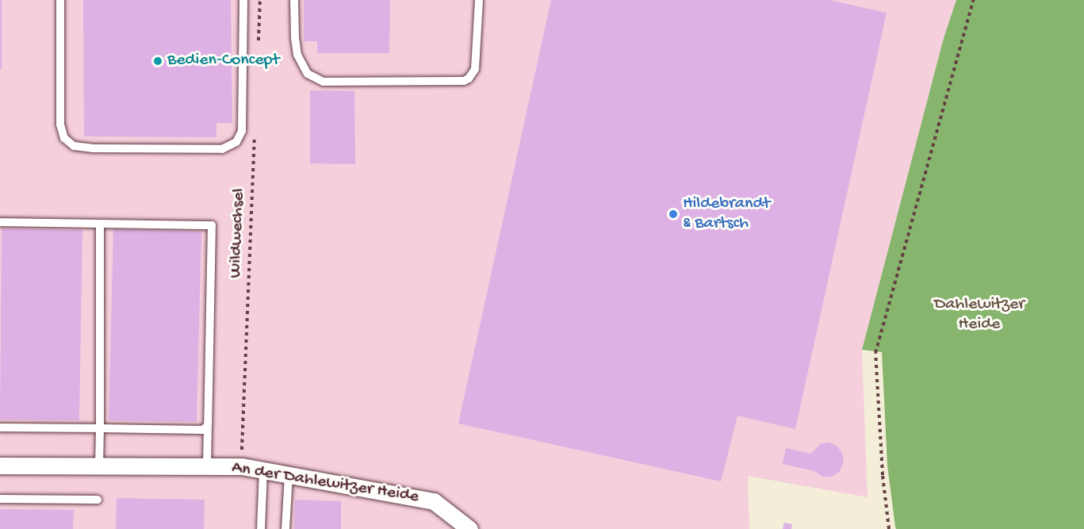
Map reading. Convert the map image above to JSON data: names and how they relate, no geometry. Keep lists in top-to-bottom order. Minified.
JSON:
{"streets":{"street":["An der Dahlewitzer Heide"],"path":["Wildwechsel"]},"crossings":[["Wildwechsel","An der Dahlewitzer Heide"]],"parks":["Dahlewitzer Heide"],"places":["Bedien-Concept","Hildebrandt & Bartsch"]}
